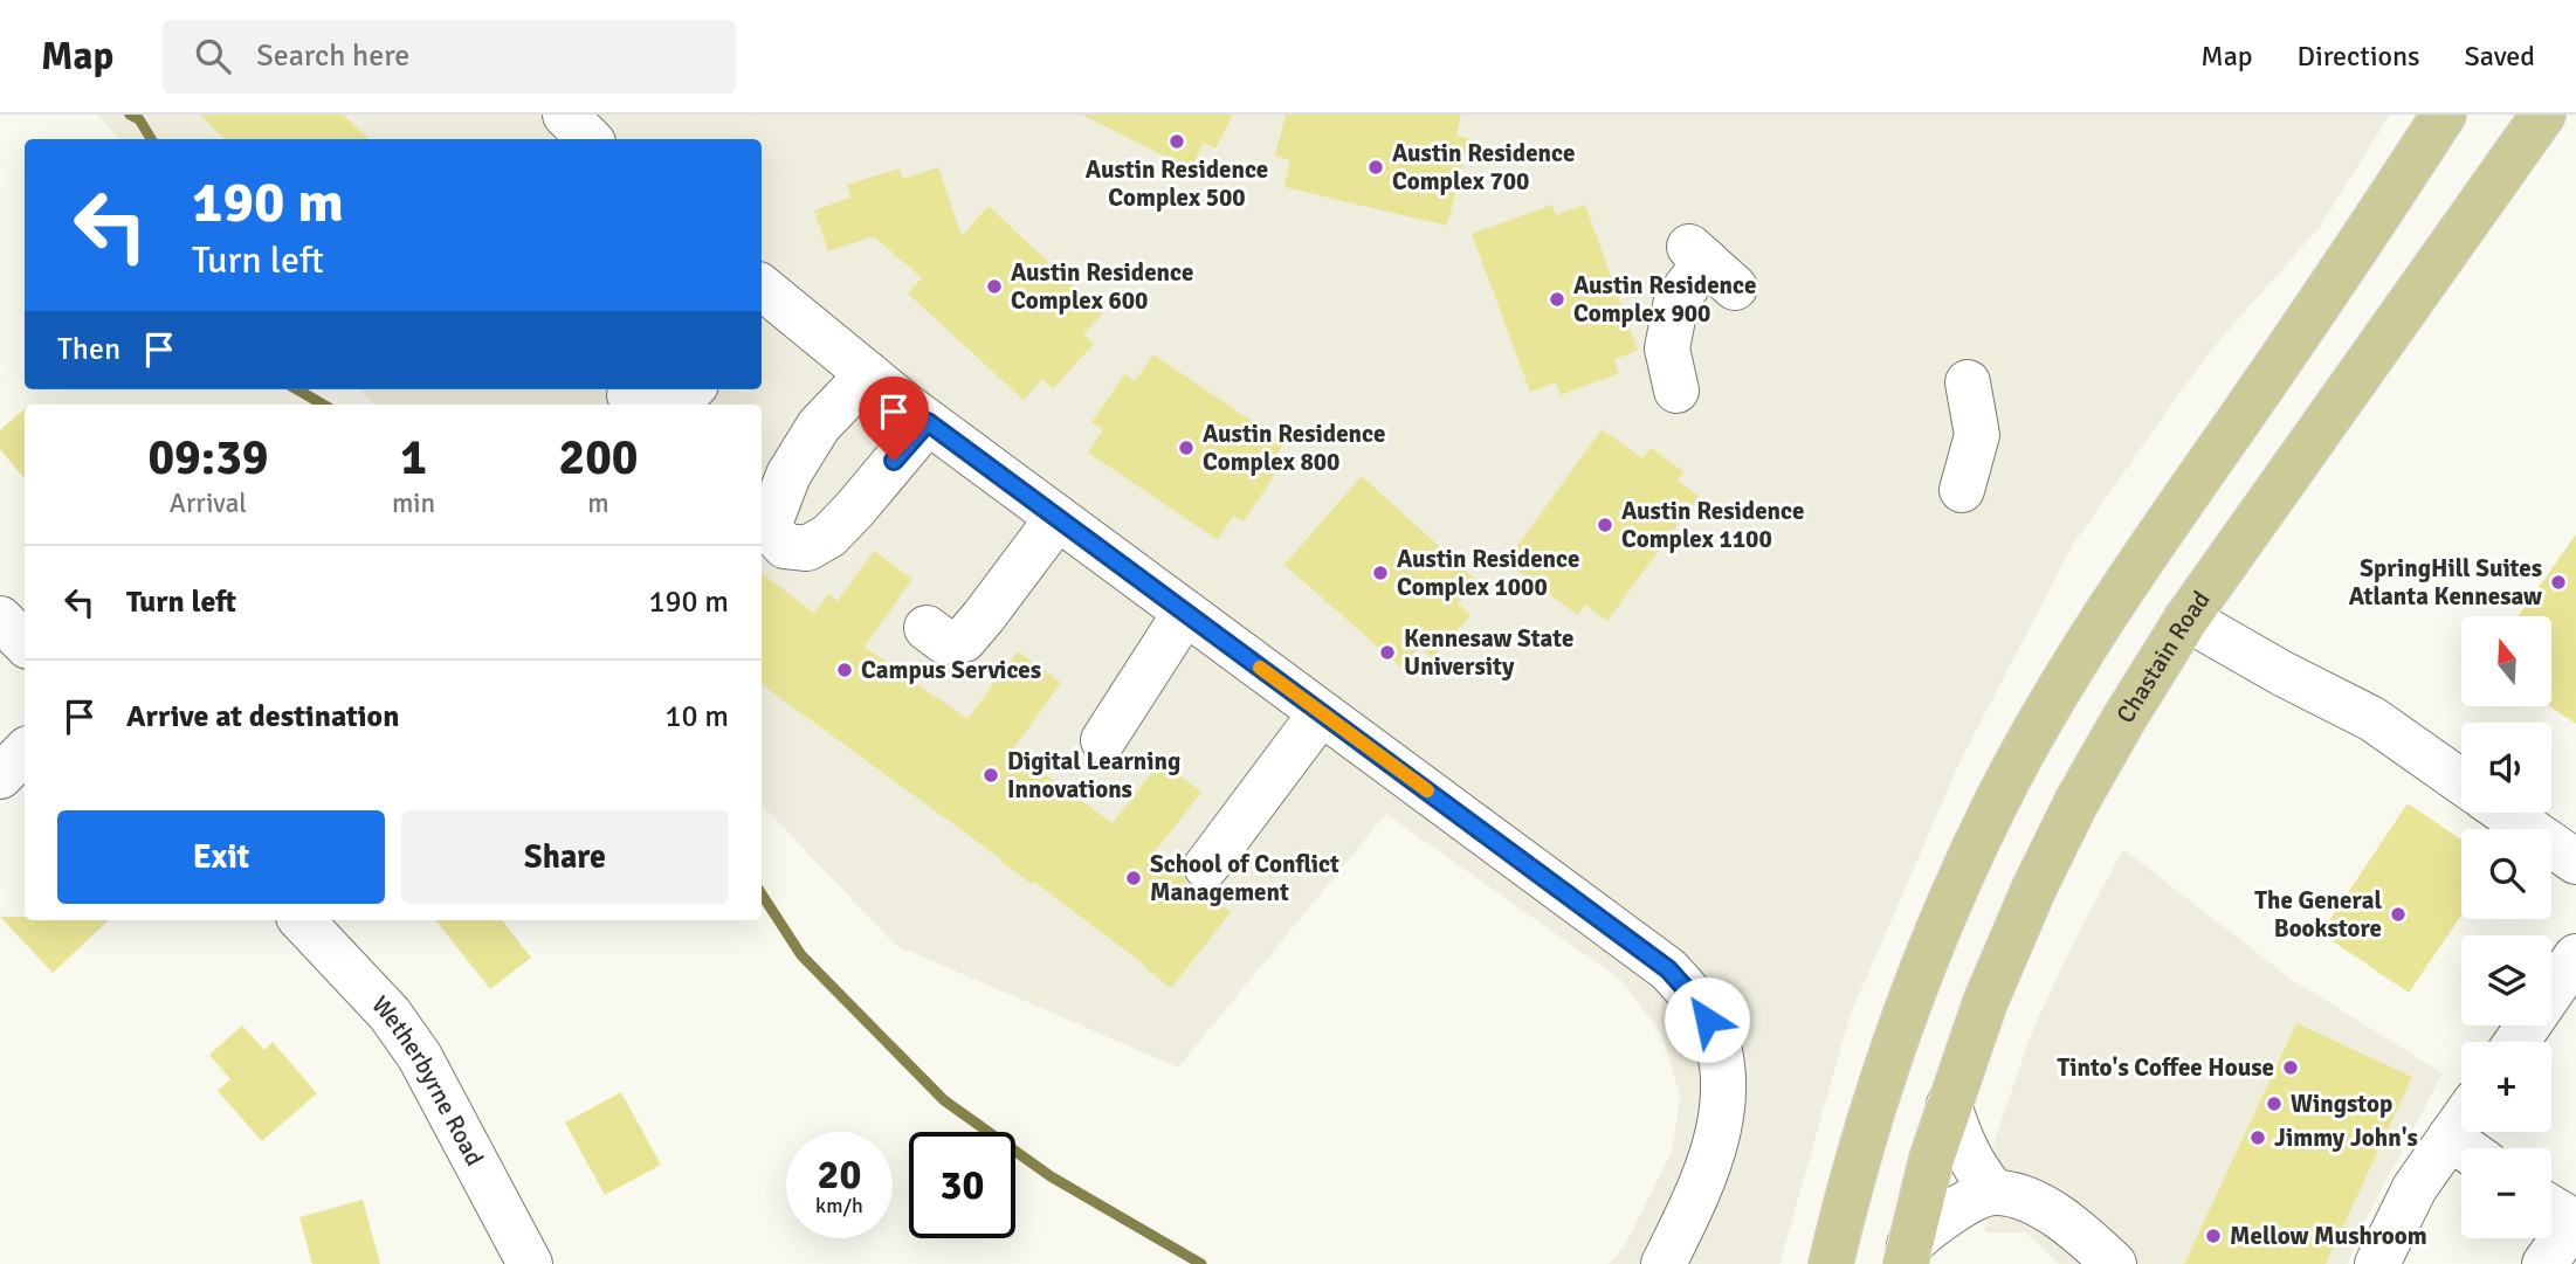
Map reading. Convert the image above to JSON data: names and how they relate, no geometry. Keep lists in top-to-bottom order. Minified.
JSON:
{"streets":{"main road":["Chastain Road"],"street":["Wetherbyrne Road"]},"places":["Austin Residence Complex 500","Austin Residence Complex 700","Austin Residence Complex 600","Austin Residence Complex 900","Austin Residence Complex 800","Austin Residence Complex 1100","Austin Residence Complex 1000","SpringHill Suites Atlanta Kennesaw","Kennesaw State University","Campus Services","Digital Learning Innovations","School of Conflict Management","The General Bookstore","Tinto's Coffee House","Wingstop","Jimmy John's","Mellow Mushroom"],"north":"top","page":{"header":"Map","search":"Search here","nav":["Map","Directions","Saved"],"turn":["190 m","Turn left"],"then":"Then","eta":["09:39","Arrival","1","min","200","m"],"list":[{"name":"Turn left","value":"190 m"},{"name":"Arrive at destination","value":"10 m"}],"map_buttons":["+","−"],"buttons":["Exit","Share"],"speed":"20 km/h","limit":"30"}}
